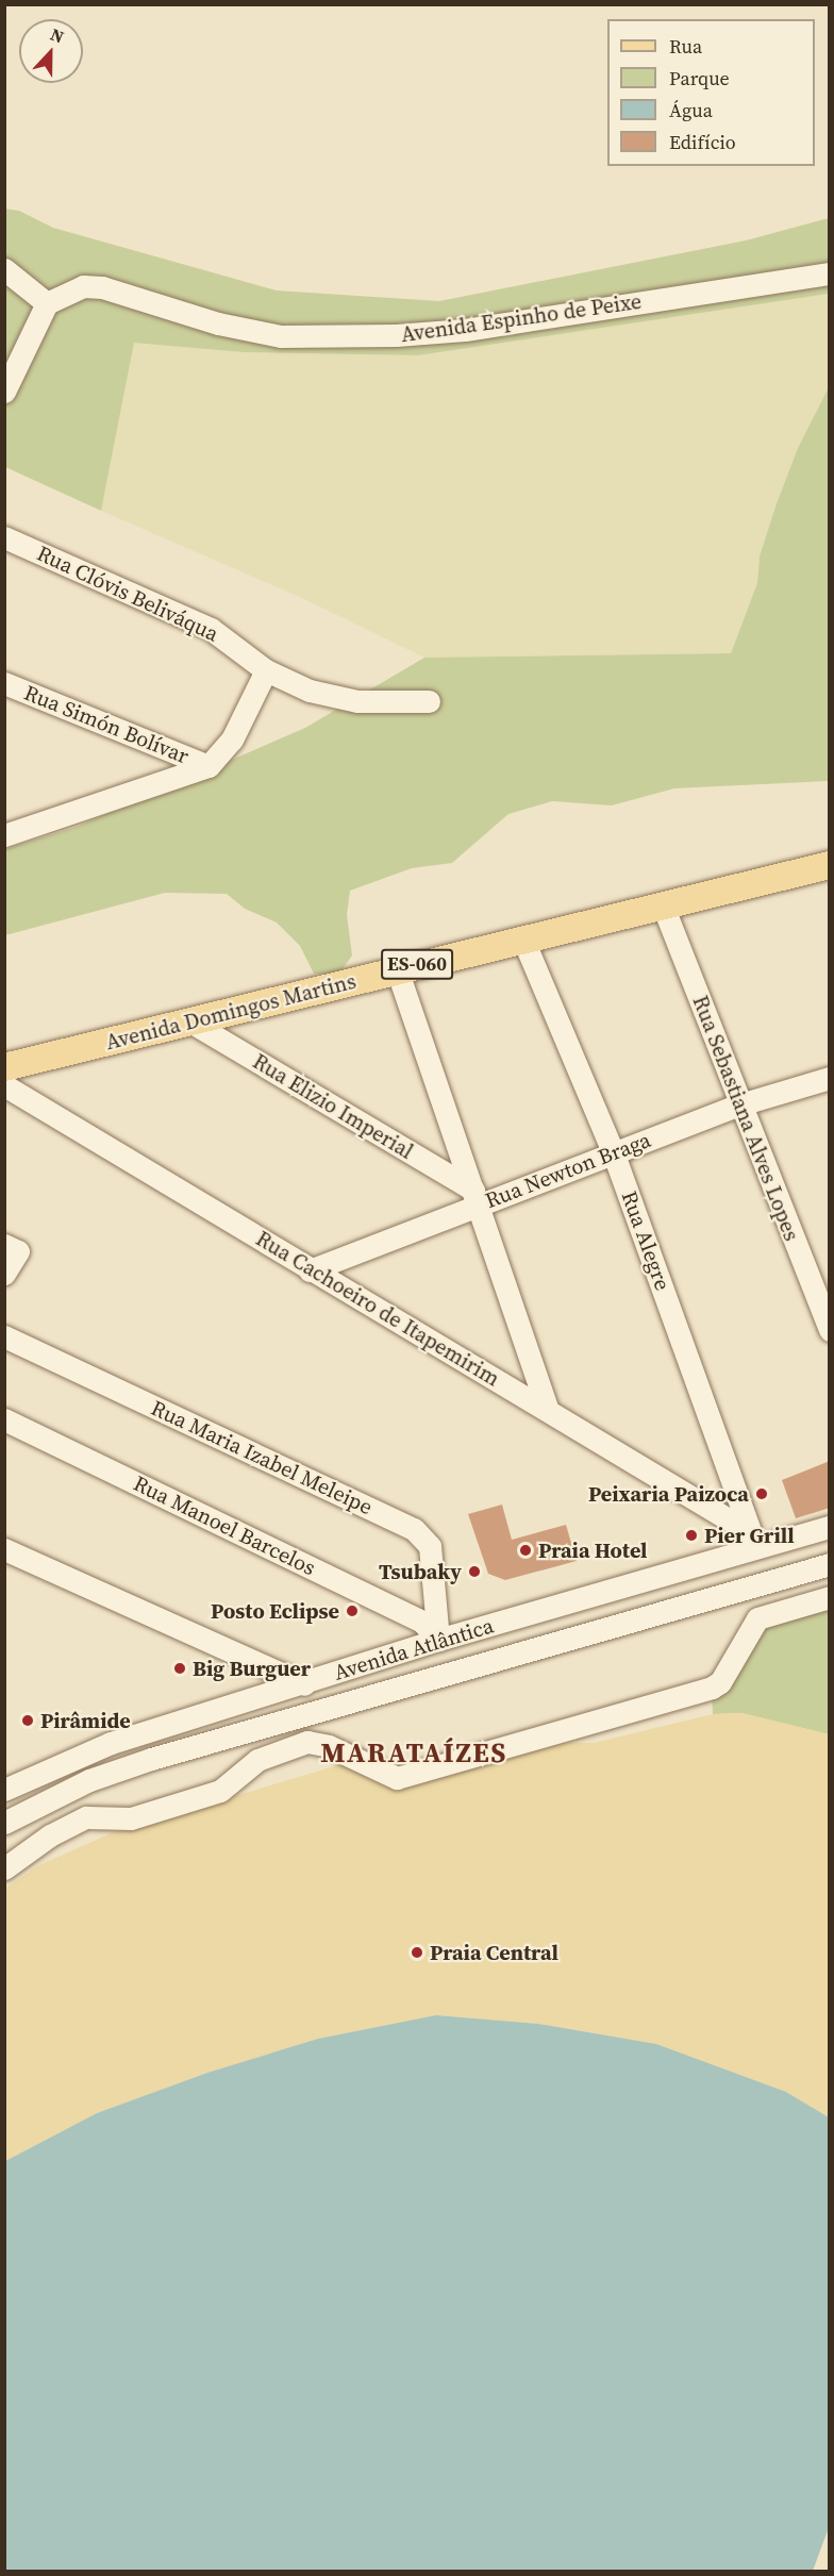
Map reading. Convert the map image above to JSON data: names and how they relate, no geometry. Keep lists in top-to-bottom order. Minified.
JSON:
{"streets":{"main road":["ES-060","Avenida Domingos Martins"],"street":["Avenida Espinho de Peixe","Rua Clóvis Beliváqua","Rua Simón Bolívar","Rua Elizio Imperial","Rua Sebastiana Alves Lopes","Rua Newton Braga","Rua Alegre","Rua Cachoeiro de Itapemirim","Rua Maria Izabel Meleipe","Rua Manoel Barcelos","Avenida Atlântica"]},"crossings":[["Avenida Domingos Martins","Rua Elizio Imperial"],["Avenida Domingos Martins","Rua Sebastiana Alves Lopes"],["Avenida Domingos Martins","Rua Alegre"],["Rua Elizio Imperial","Rua Newton Braga"],["Rua Sebastiana Alves Lopes","Rua Newton Braga"],["Rua Newton Braga","Rua Alegre"],["Rua Newton Braga","Rua Cachoeiro de Itapemirim"],["Rua Alegre","Rua Cachoeiro de Itapemirim"],["Rua Alegre","Avenida Atlântica"],["Rua Cachoeiro de Itapemirim","Avenida Atlântica"],["Rua Maria Izabel Meleipe","Rua Manoel Barcelos"],["Rua Maria Izabel Meleipe","Avenida Atlântica"],["Rua Manoel Barcelos","Avenida Atlântica"]],"districts":["MARATAÍZES"],"places":["Peixaria Paizoca","Pier Grill","Praia Hotel","Tsubaky","Posto Eclipse","Big Burguer","Pirâmide","Praia Central"],"legend":["Rua","Parque","Água","Edifício"],"north":"top"}
